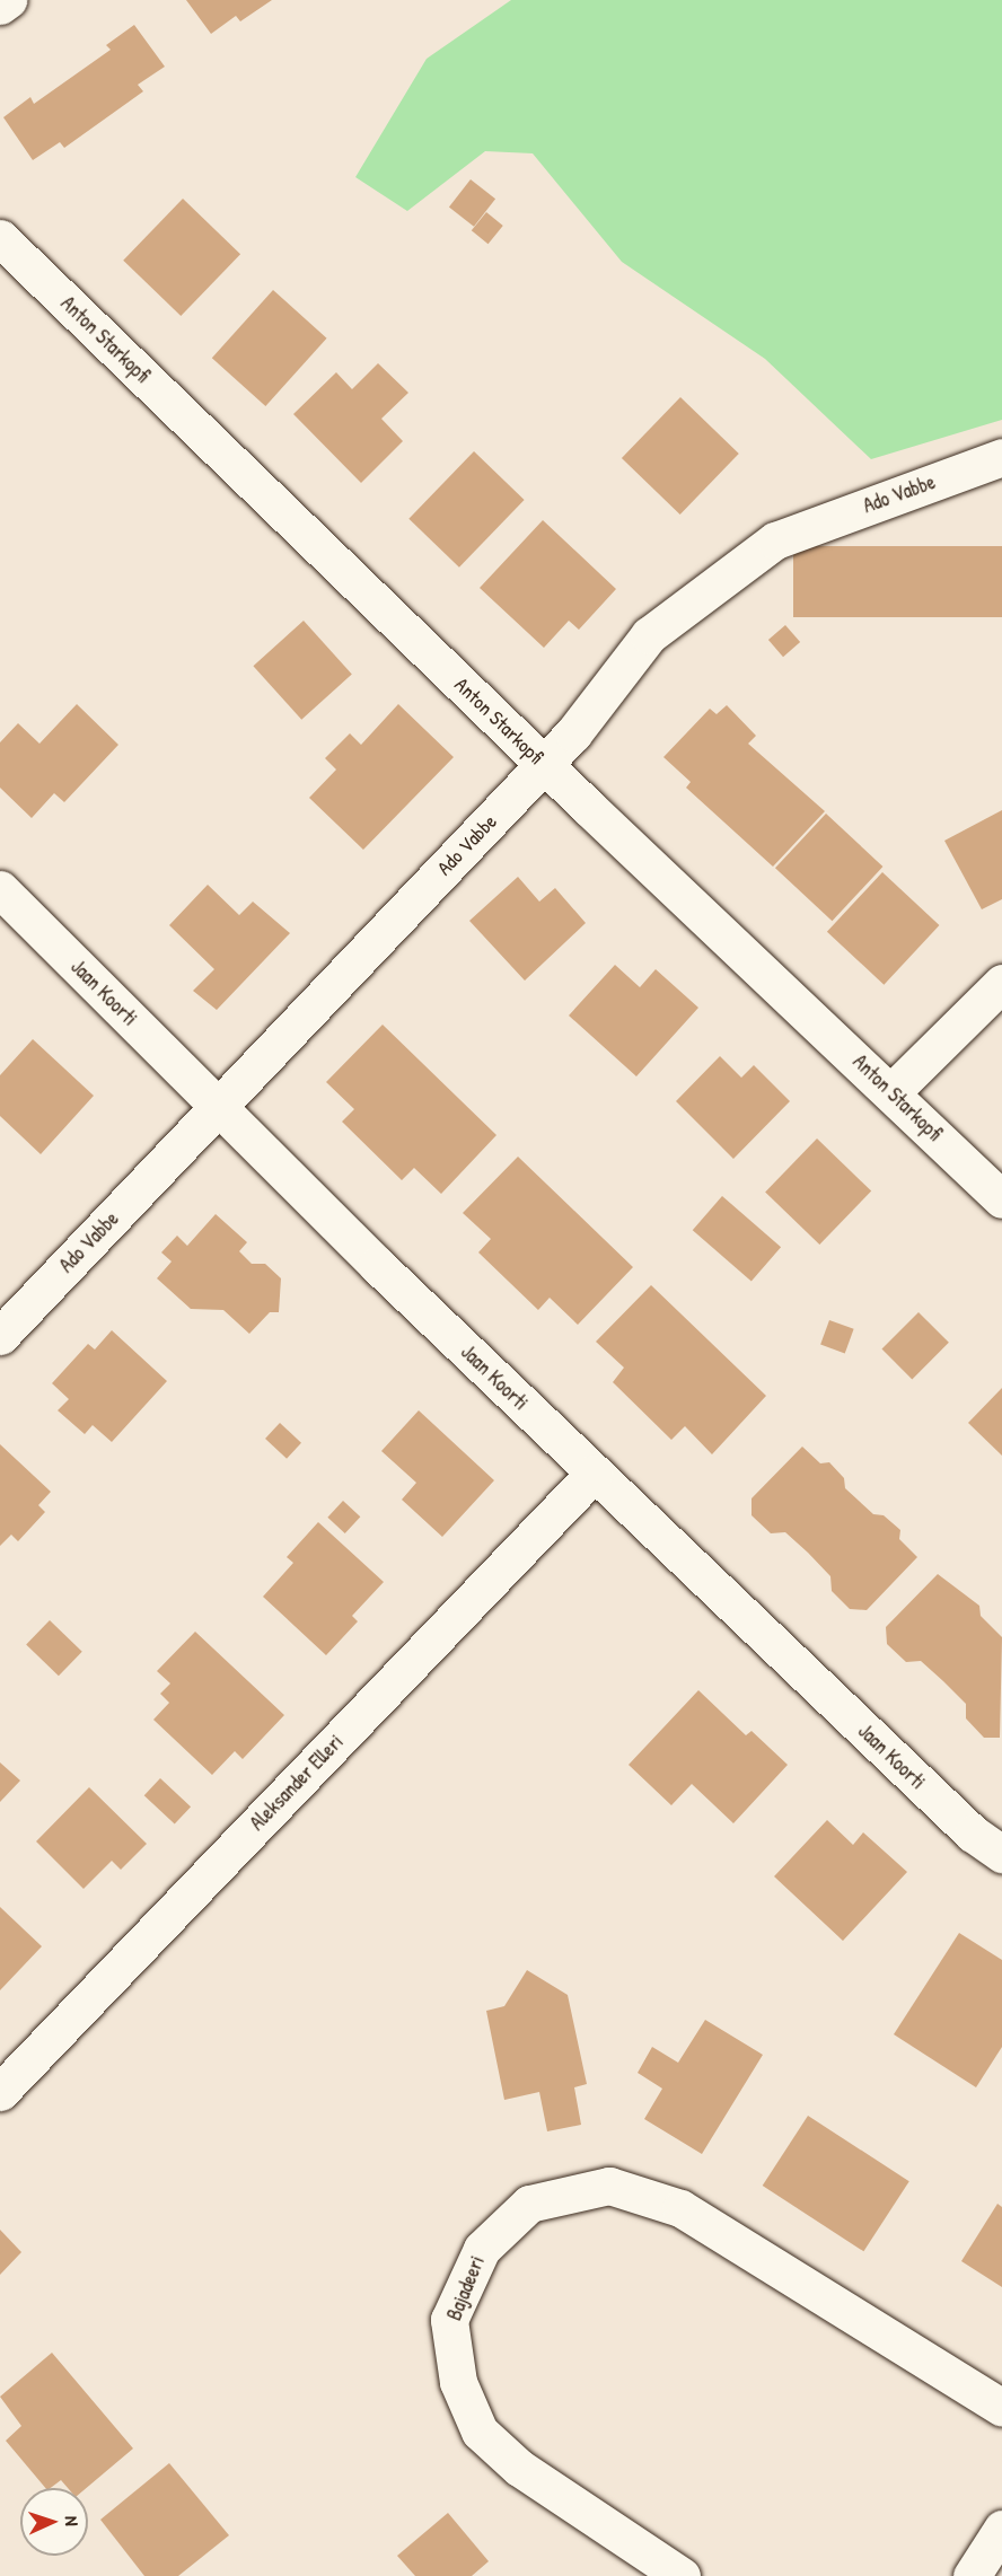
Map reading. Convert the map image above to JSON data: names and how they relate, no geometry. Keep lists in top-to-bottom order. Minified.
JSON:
{"streets":{"street":["Anton Starkopfi","Ado Vabbe","Jaan Koorti","Aleksander Elleri","Bajadeeri"]},"crossings":[["Anton Starkopfi","Ado Vabbe"],["Ado Vabbe","Jaan Koorti"],["Jaan Koorti","Aleksander Elleri"]],"north":"right"}
